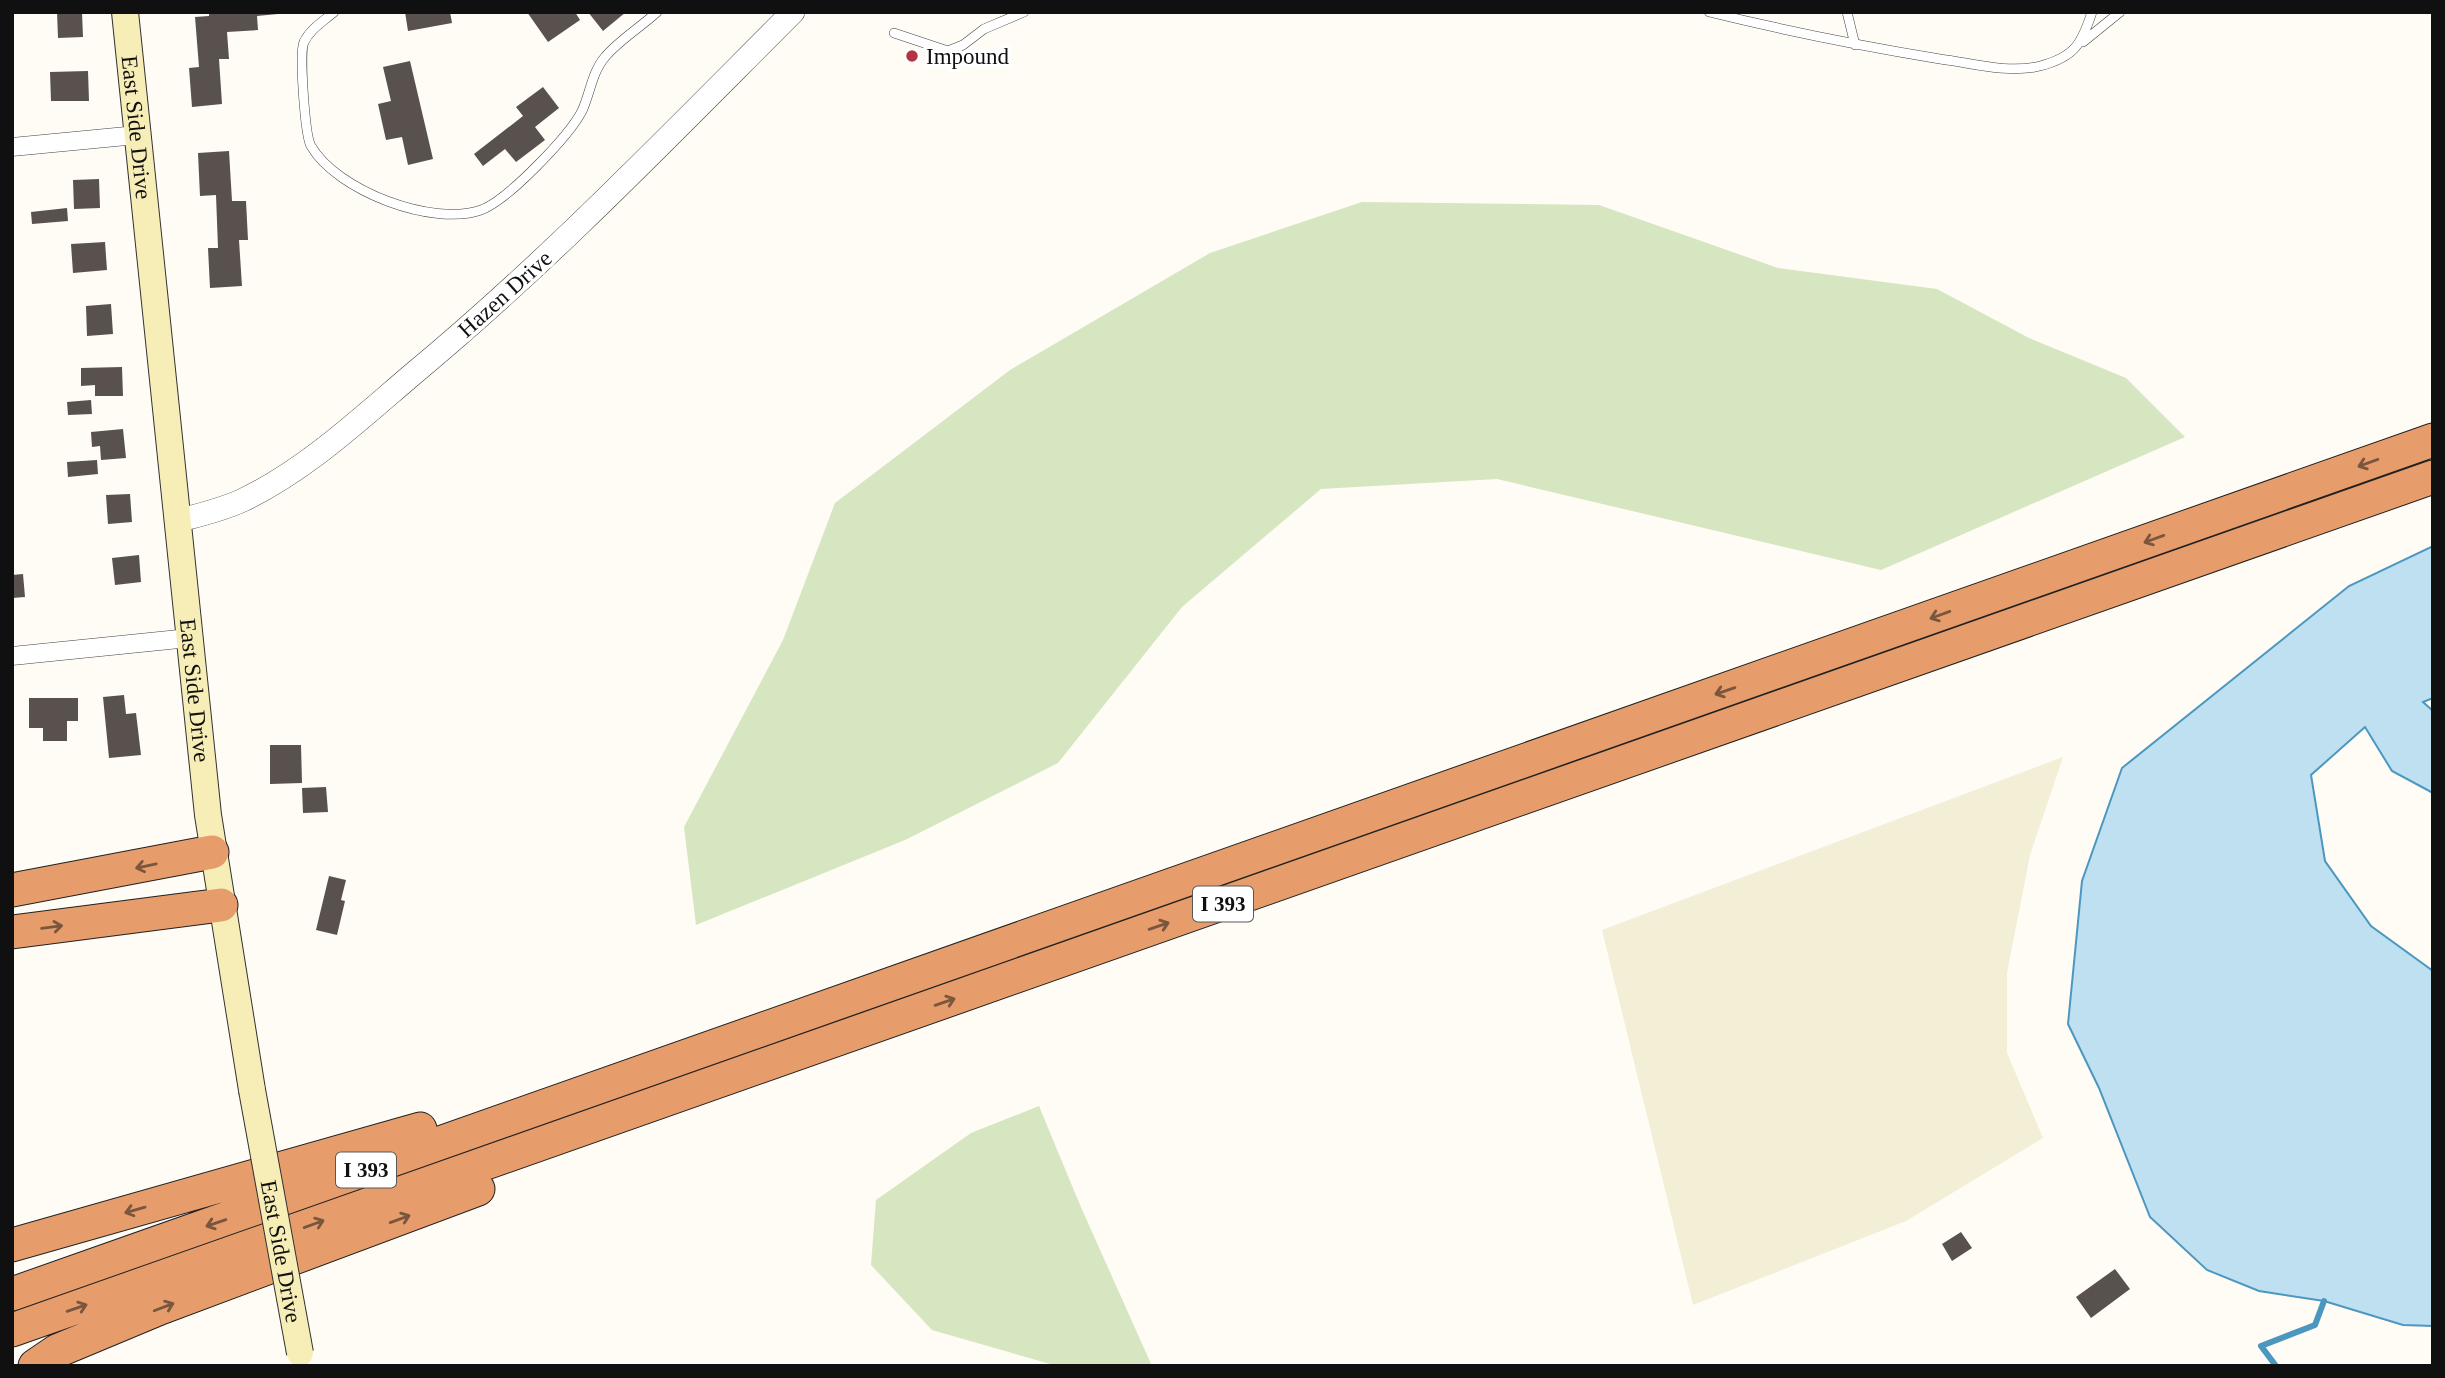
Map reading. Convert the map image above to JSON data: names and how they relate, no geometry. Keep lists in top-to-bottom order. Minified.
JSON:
{"streets":{"highway":["I 393"],"main road":["East Side Drive"],"street":["Hazen Drive"]},"crossings":[["East Side Drive","Hazen Drive"]],"places":["Impound"]}
